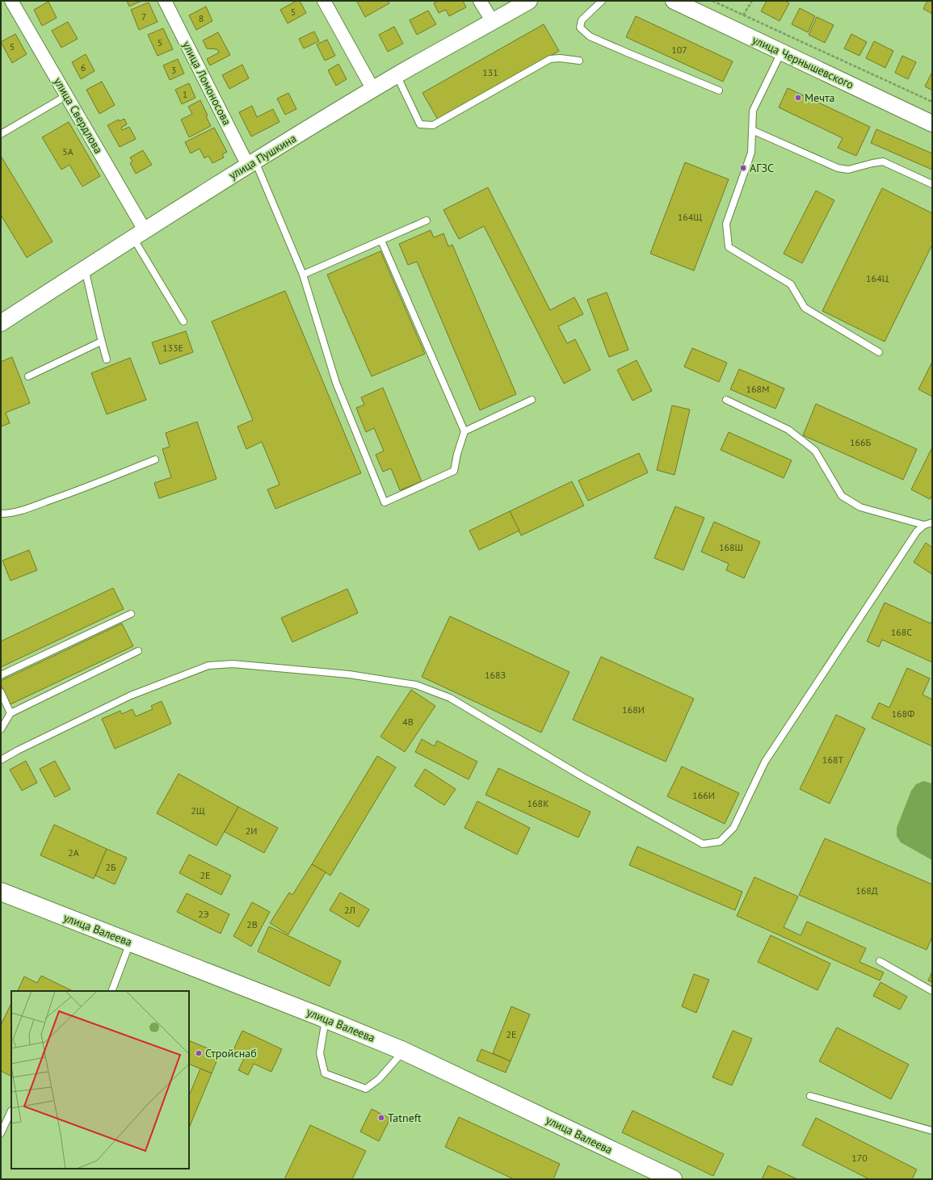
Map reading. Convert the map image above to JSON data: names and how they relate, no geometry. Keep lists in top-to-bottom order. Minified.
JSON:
{"streets":{"main road":["улица Валеева"],"street":["улица Чернышевского","улица Ломоносова","улица Свердлова","улица Пушкина"]},"crossings":[["улица Ломоносова","улица Пушкина"],["улица Свердлова","улица Пушкина"]],"places":["Мечта","АГЗС","Стройснаб","Tatneft"],"house_numbers":["5","7","8","5","5","107","6","3","131","1","5А","164Щ","164Ц","133Е","168М","166Б","168Ш","168С","168З","168И","168Ф","4В","168Т","166И","168К","2Щ","2И","2А","2Б","2Е","168Д","2Л","2Э","2В","2Е","170"]}
